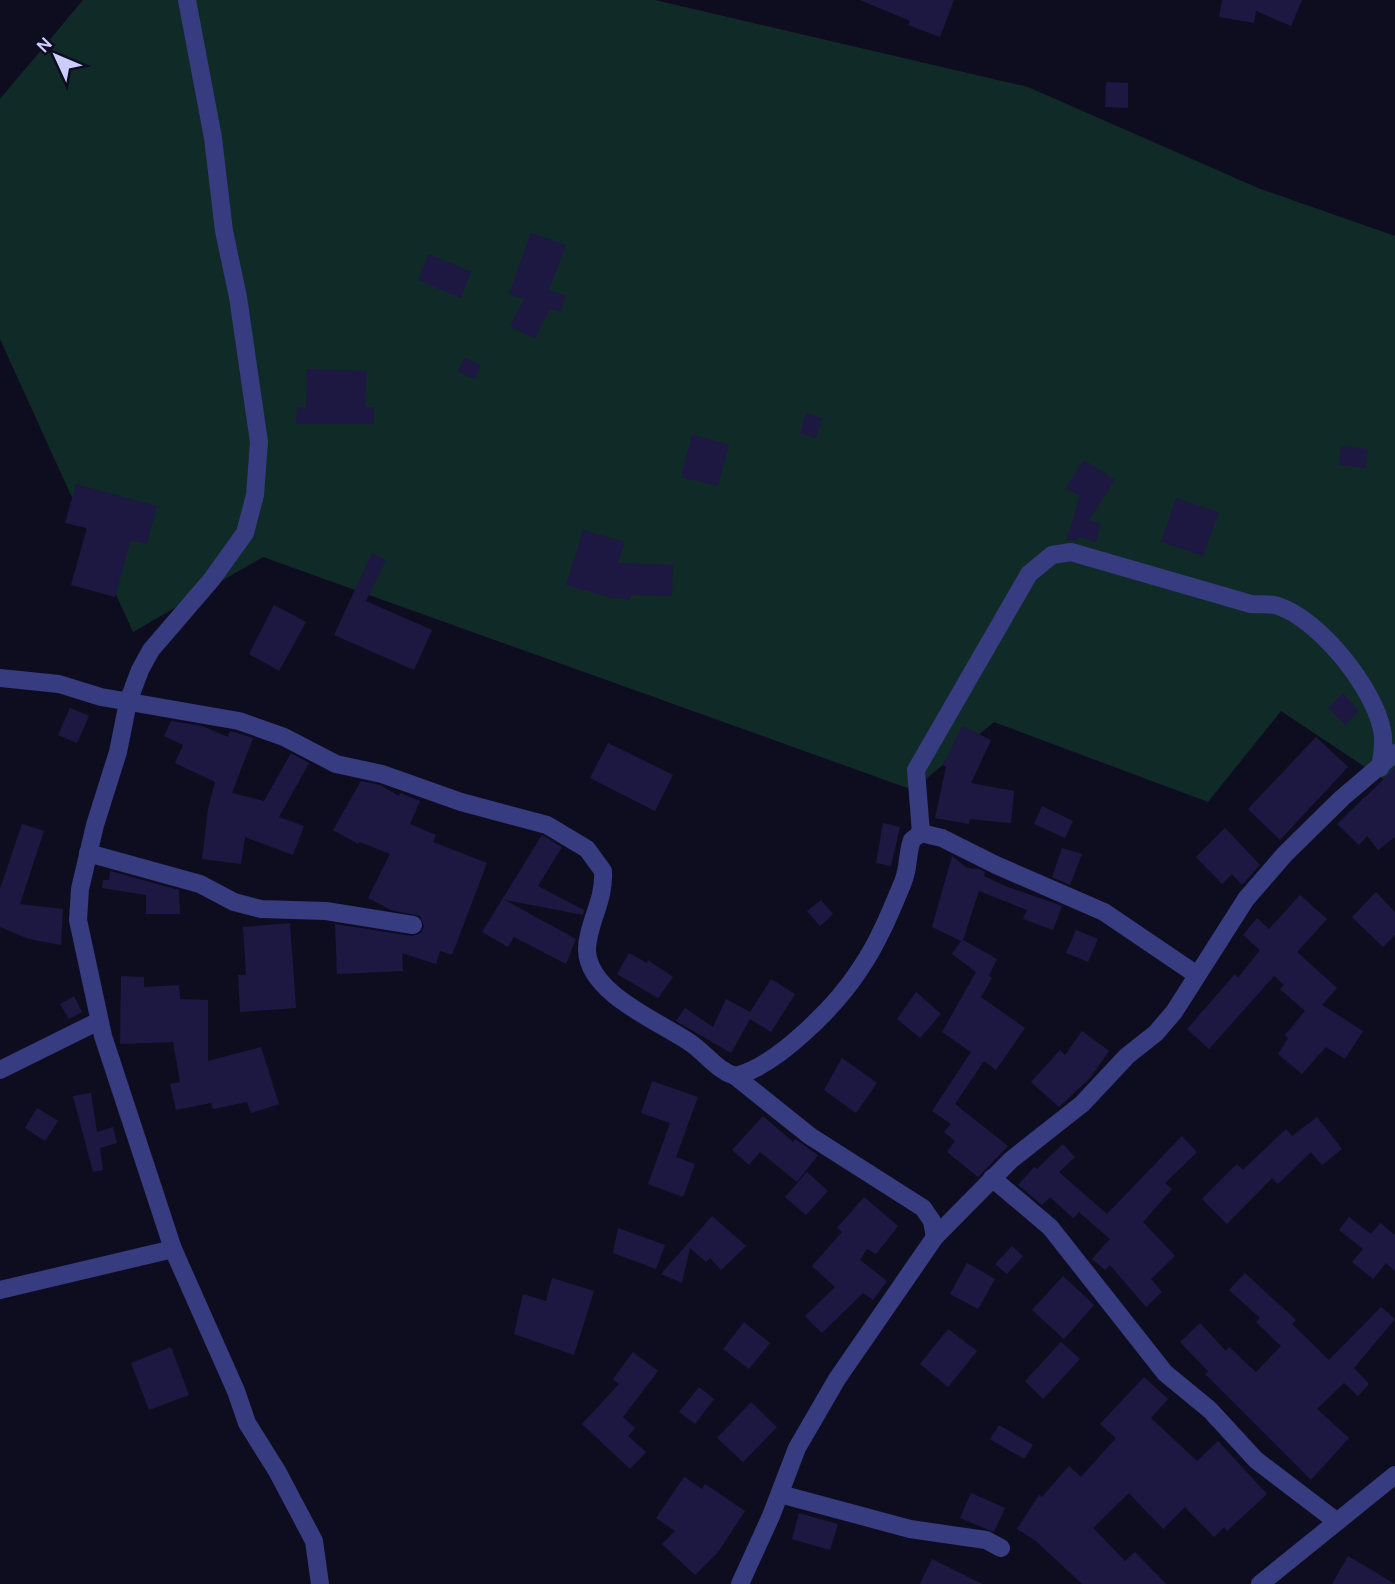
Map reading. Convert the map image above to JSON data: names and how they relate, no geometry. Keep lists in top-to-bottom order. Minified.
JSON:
{"north":"top left"}
